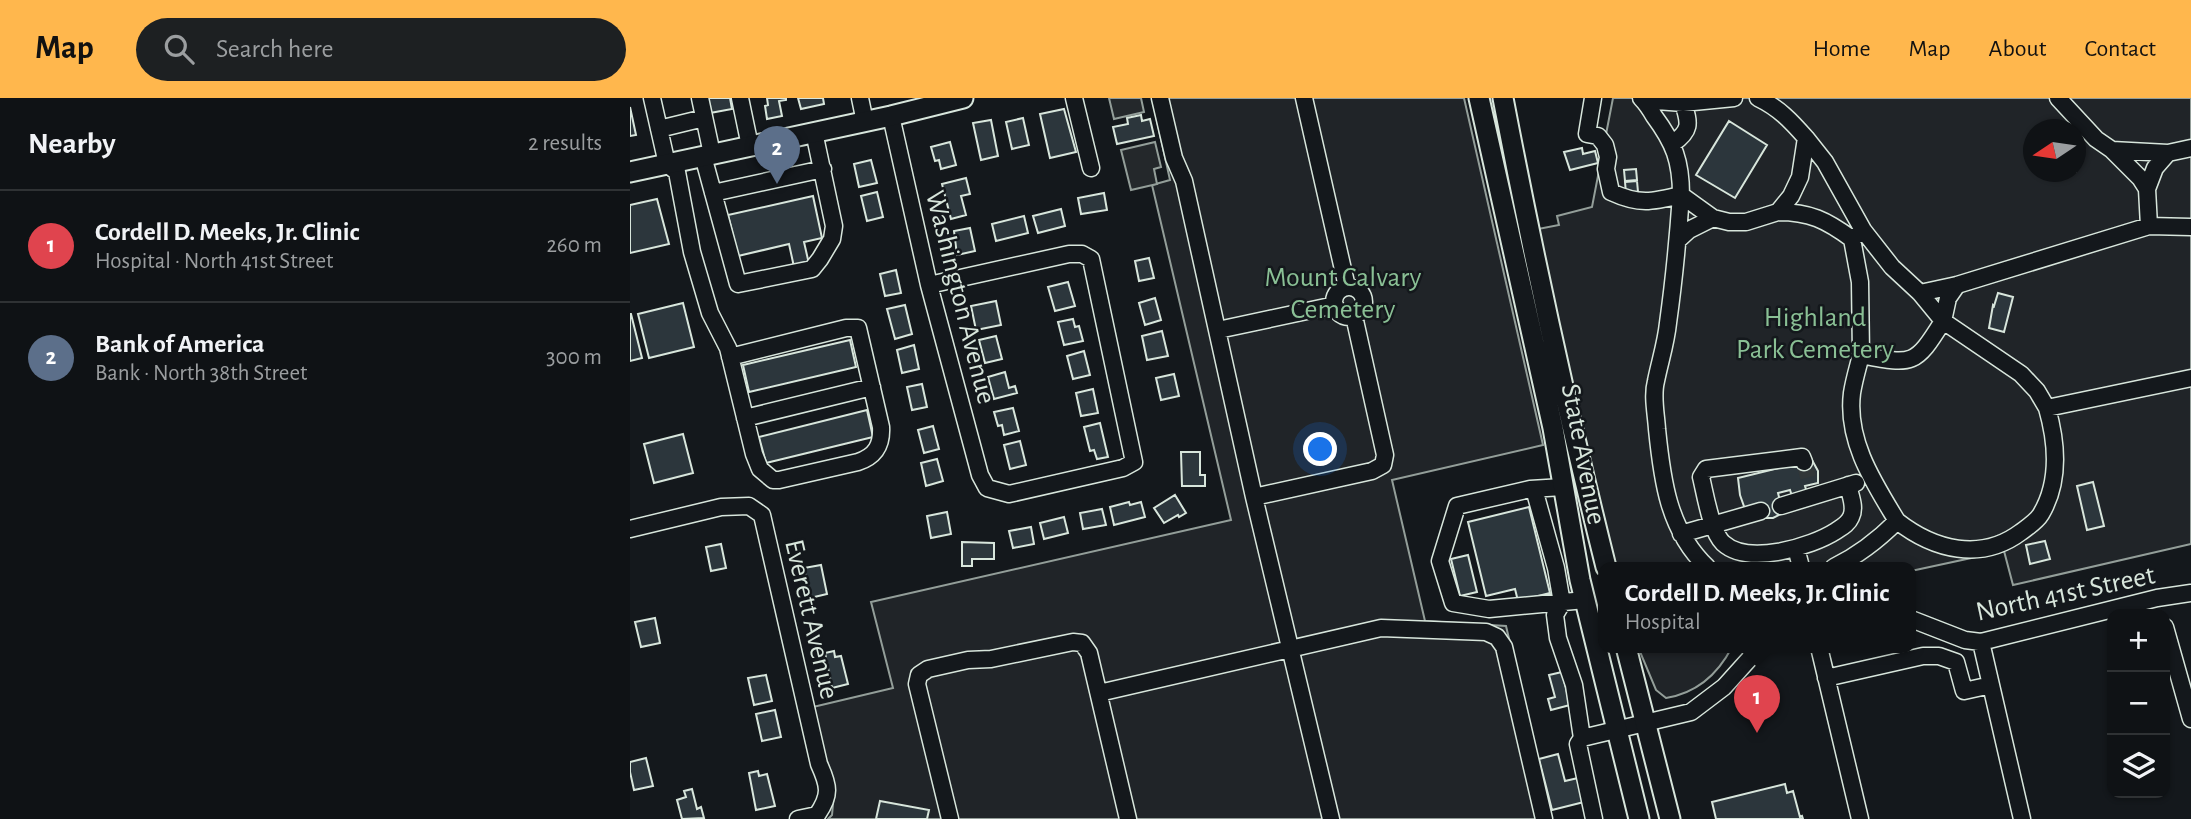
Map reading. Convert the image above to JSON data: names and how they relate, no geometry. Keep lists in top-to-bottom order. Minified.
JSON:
{"streets":{"main road":["State Avenue"],"street":["Washington Avenue","North 41st Street","Everett Avenue"]},"parks":["Mount Calvary Cemetery","Highland Park Cemetery"],"north":"left","page":{"header":"Map","search":"Search here","nav":["Home","Map","About","Contact"],"heading":["Nearby","2 results"],"pins":["2","1"],"list":[{"mark":"1","name":"Cordell D. Meeks, Jr. Clinic","note":"Hospital · North 41st Street","value":"260 m"},{"mark":"2","name":"Bank of America","note":"Bank · North 38th Street","value":"300 m"}],"popup":["Cordell D. Meeks, Jr. Clinic","Hospital"],"map_buttons":["+","−"]}}
